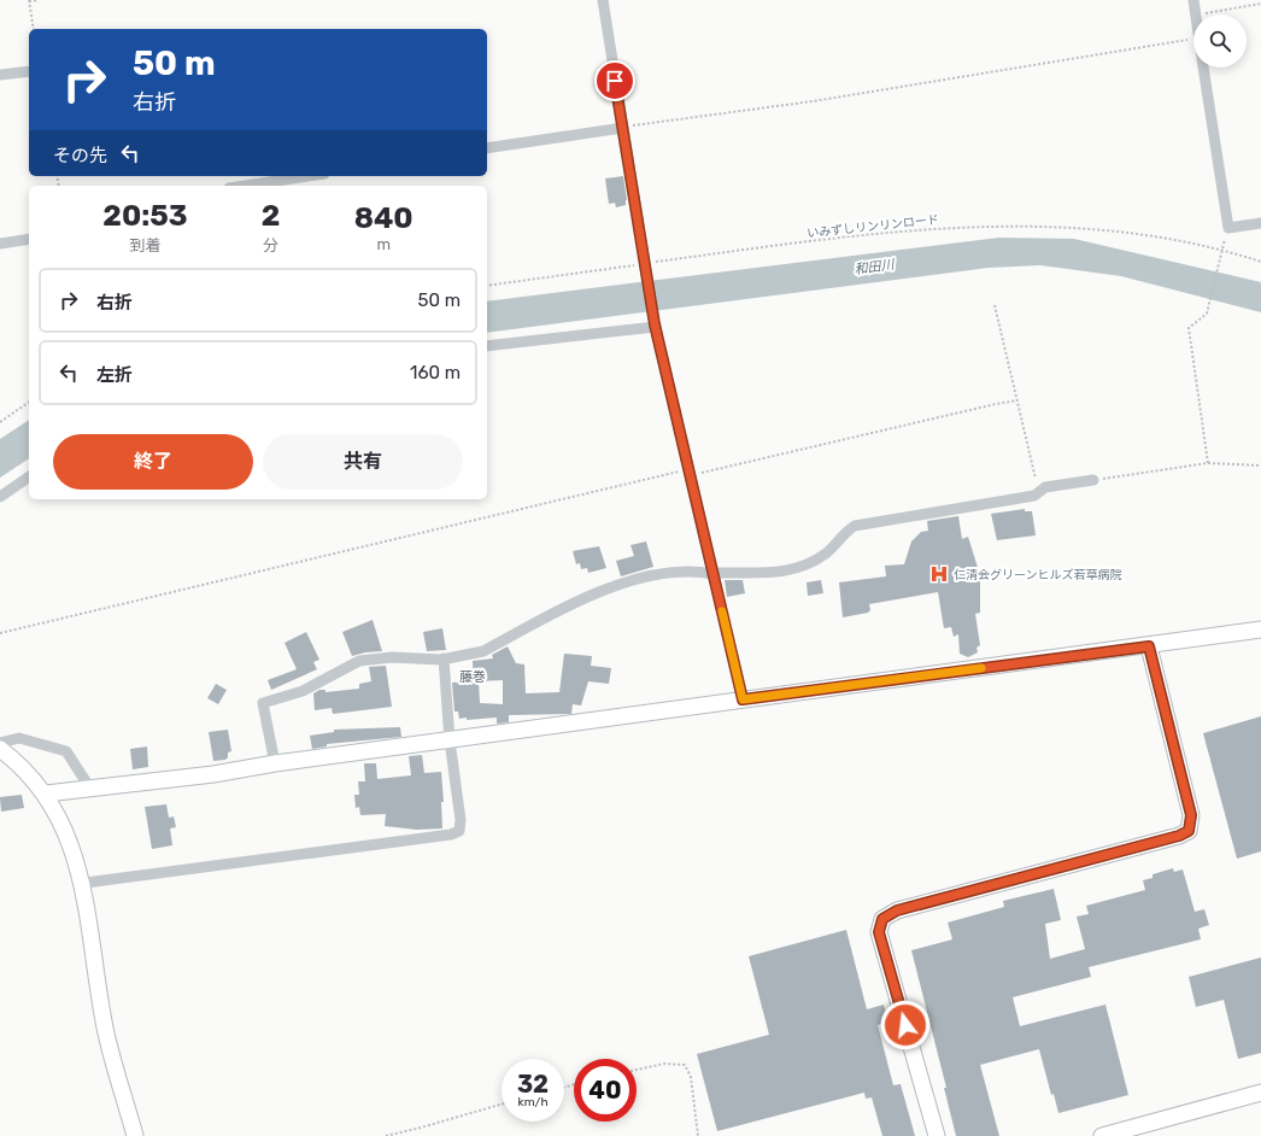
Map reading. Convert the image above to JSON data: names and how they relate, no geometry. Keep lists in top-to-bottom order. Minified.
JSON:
{"streets":{"path":["いみずしリンリンロード"]},"districts":["藤巻"],"water":["和田川"],"places":{"hospital":["仁清会グリーンヒルズ若草病院"]},"page":{"turn":["50 m","右折"],"then":"その先","eta":["20:53","到着","2","分","840","m"],"list":[{"name":"右折","value":"50 m"},{"name":"左折","value":"160 m"}],"buttons":["終了","共有"],"speed":"32 km/h","limit":"40"}}
